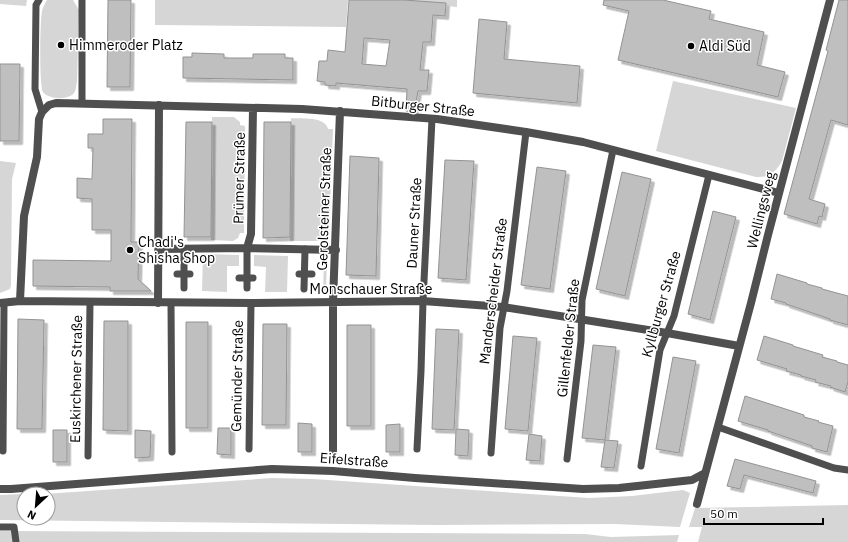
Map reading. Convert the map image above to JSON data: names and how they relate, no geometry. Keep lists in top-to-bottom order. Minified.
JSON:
{"streets":{"street":["Bitburger Straße","Prümer Straße","Gerolsteiner Straße","Wellingsweg","Monschauer Straße","Eifelstraße"],"lane":["Dauner Straße","Manderscheider Straße","Kyllburger Straße","Gillenfelder Straße","Gemünder Straße","Euskirchener Straße"]},"crossings":[["Bitburger Straße","Prümer Straße"],["Bitburger Straße","Gerolsteiner Straße"],["Bitburger Straße","Wellingsweg"],["Bitburger Straße","Dauner Straße"],["Bitburger Straße","Manderscheider Straße"],["Bitburger Straße","Kyllburger Straße"],["Bitburger Straße","Gillenfelder Straße"],["Gerolsteiner Straße","Monschauer Straße"],["Wellingsweg","Monschauer Straße"],["Wellingsweg","Eifelstraße"],["Dauner Straße","Monschauer Straße"],["Monschauer Straße","Manderscheider Straße"],["Monschauer Straße","Kyllburger Straße"],["Monschauer Straße","Gillenfelder Straße"],["Monschauer Straße","Gemünder Straße"],["Monschauer Straße","Euskirchener Straße"]],"places":["Himmeroder Platz","Aldi Süd","Chadi's Shisha Shop"],"scale_bar":"50 m","north":"bottom left"}
